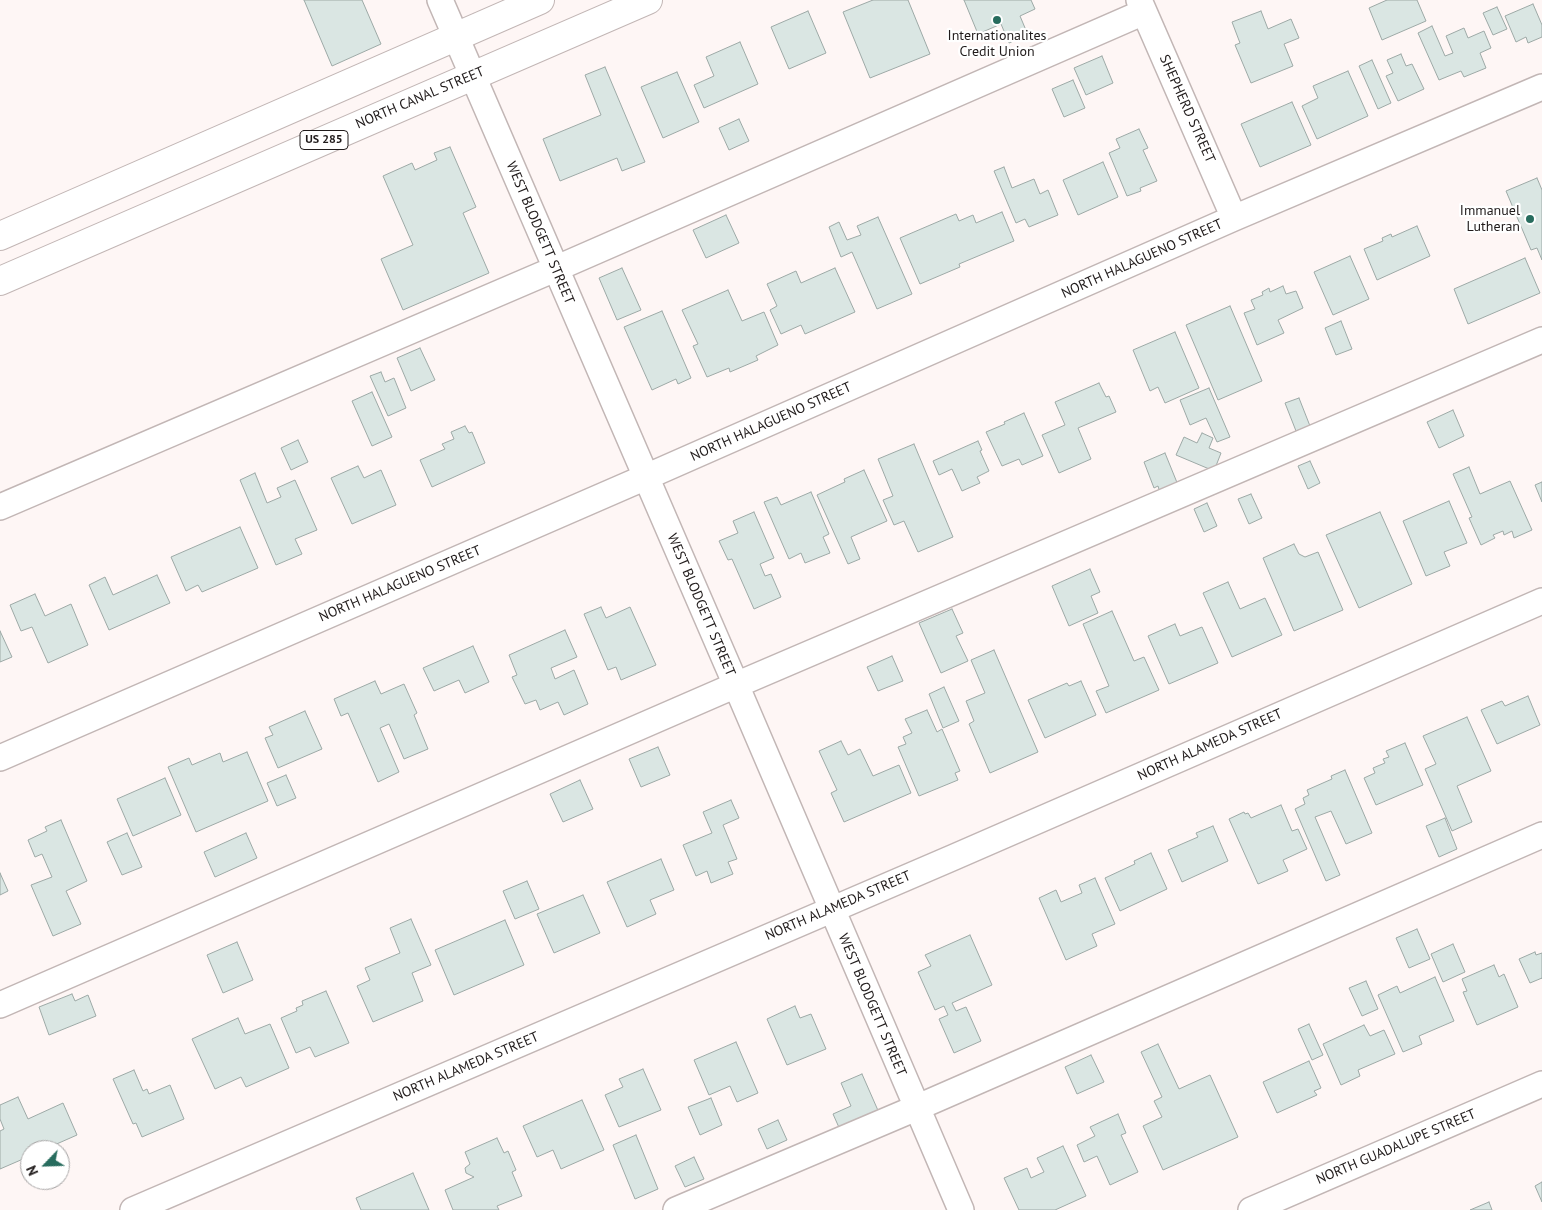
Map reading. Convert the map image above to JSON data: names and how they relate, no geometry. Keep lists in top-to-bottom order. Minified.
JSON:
{"streets":{"highway":["NORTH CANAL STREET","US 285"],"street":["SHEPHERD STREET","WEST BLODGETT STREET","NORTH HALAGUENO STREET","NORTH ALAMEDA STREET","NORTH GUADALUPE STREET"]},"crossings":[["NORTH CANAL STREET","WEST BLODGETT STREET"],["SHEPHERD STREET","NORTH HALAGUENO STREET"],["WEST BLODGETT STREET","NORTH HALAGUENO STREET"],["WEST BLODGETT STREET","NORTH ALAMEDA STREET"]],"places":["Internationalites Credit Union","Immanuel Lutheran"],"north":"bottom left"}
